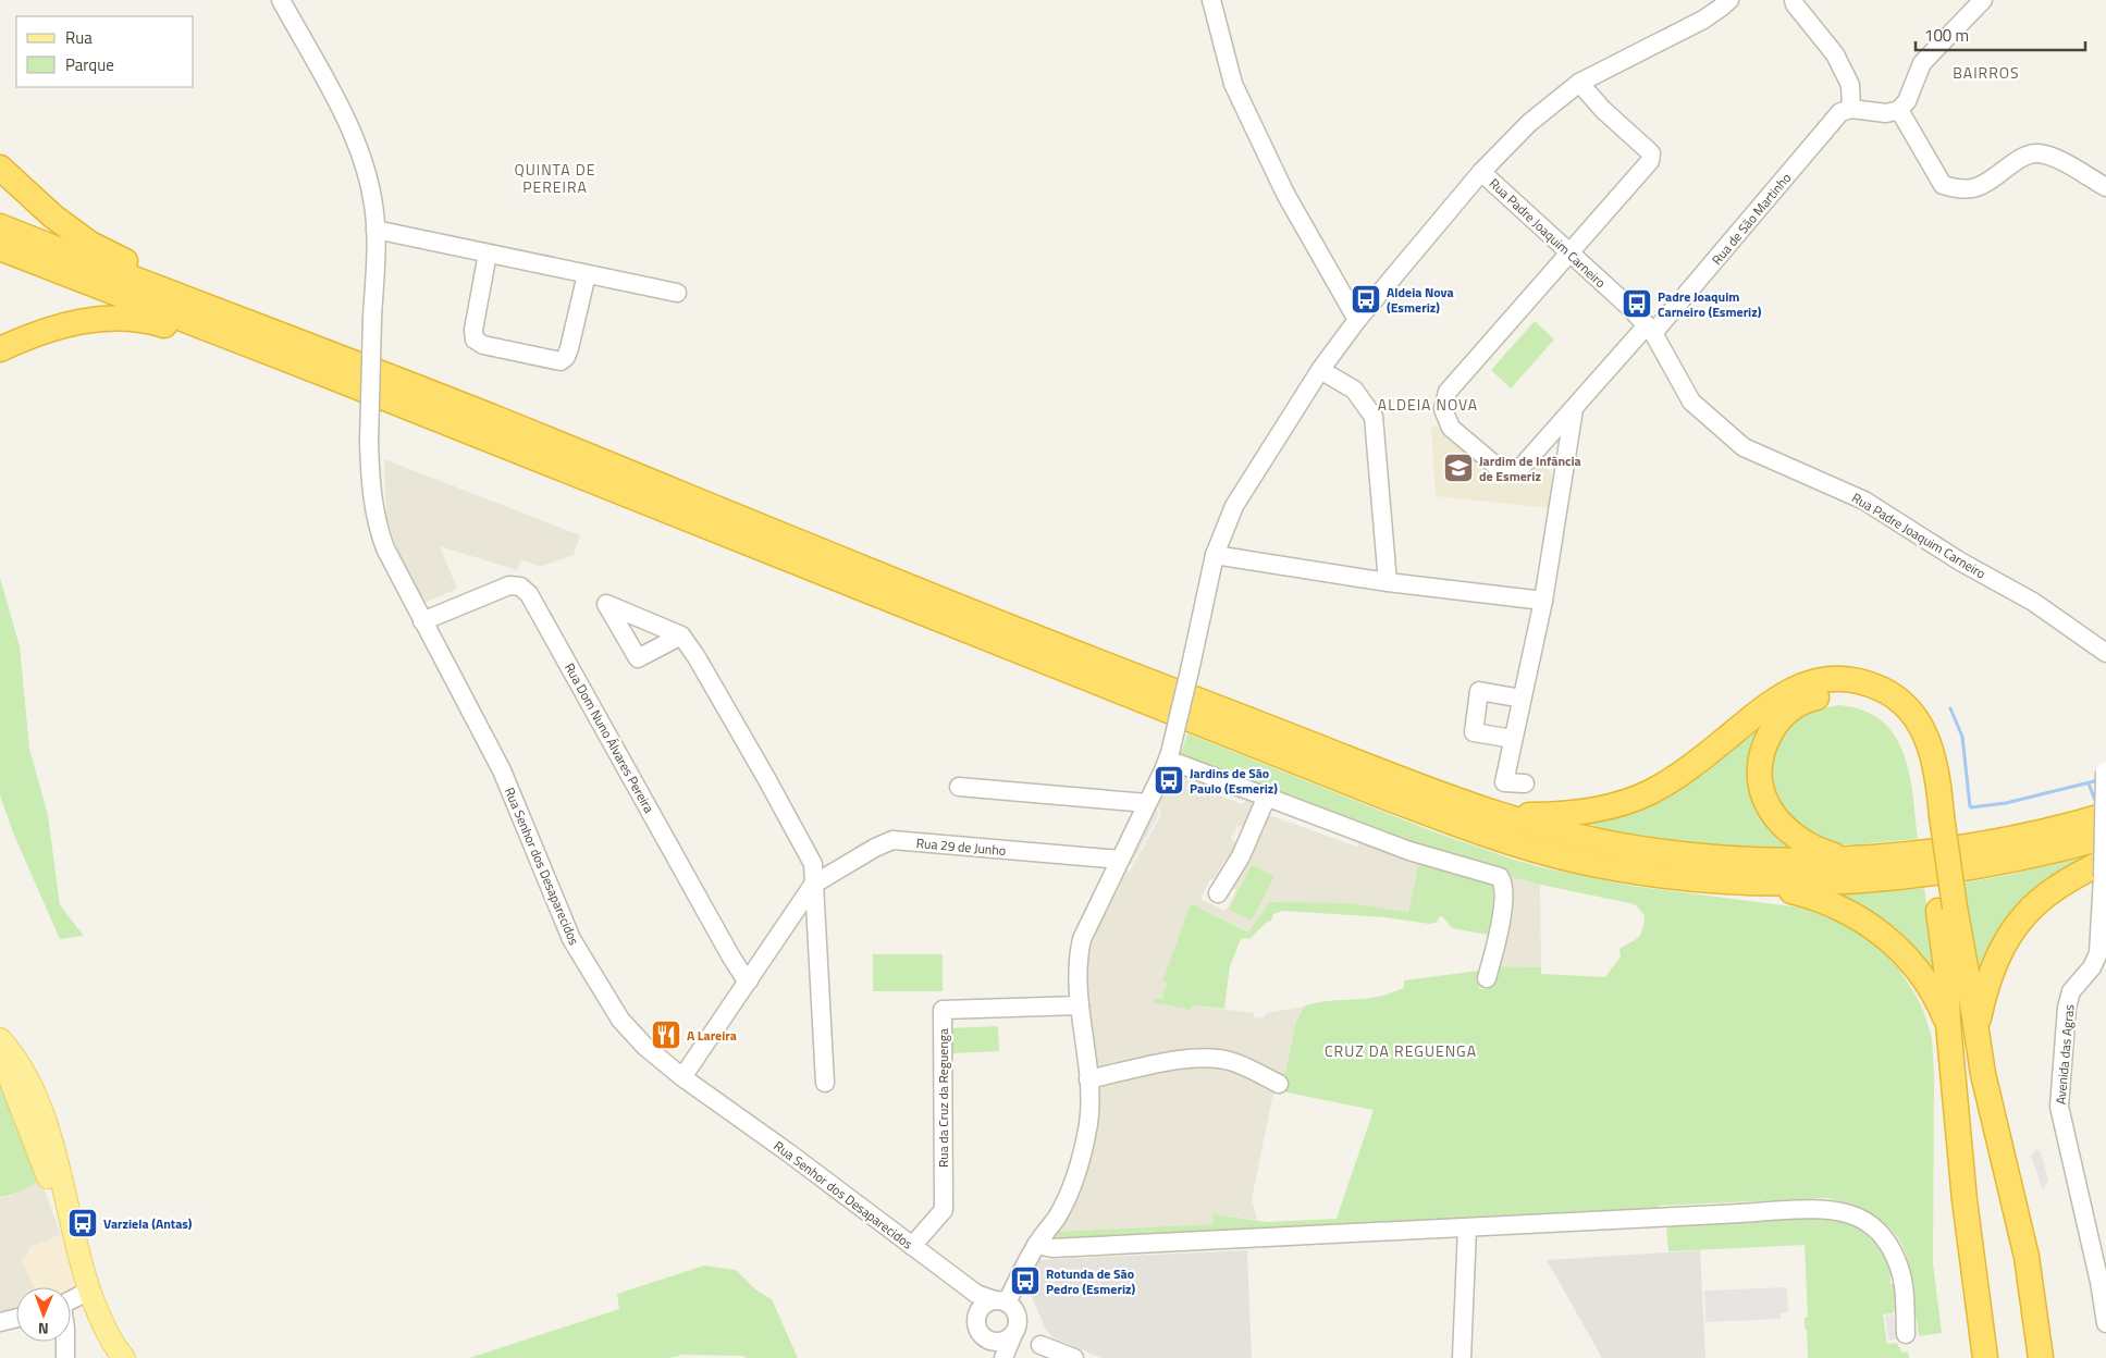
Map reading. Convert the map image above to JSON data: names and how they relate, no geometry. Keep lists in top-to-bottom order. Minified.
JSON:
{"streets":{"street":["Rua de São Martinho","Rua Padre Joaquim Carneiro","Rua Dom Nuno Álvares Pereira","Rua 29 de Junho","Rua Senhor dos Desaparecidos","Avenida das Agras","Rua da Cruz da Reguenga"]},"crossings":[["Rua de São Martinho","Rua Padre Joaquim Carneiro"],["Rua Dom Nuno Álvares Pereira","Rua Senhor dos Desaparecidos"],["Rua Senhor dos Desaparecidos","Rua da Cruz da Reguenga"]],"districts":["BAIRROS","QUINTA DE PEREIRA","ALDEIA NOVA","CRUZ DA REGUENGA"],"places":{"bus stop":["Aldeia Nova (Esmeriz)","Padre Joaquim Carneiro (Esmeriz)","Jardins de São Paulo (Esmeriz)","Varziela (Antas)","Rotunda de São Pedro (Esmeriz)"],"school or university":["Jardim de Infância de Esmeriz"],"restaurant":["A Lareira"]},"legend":["Rua","Parque"],"scale_bar":"100 m","north":"bottom"}
